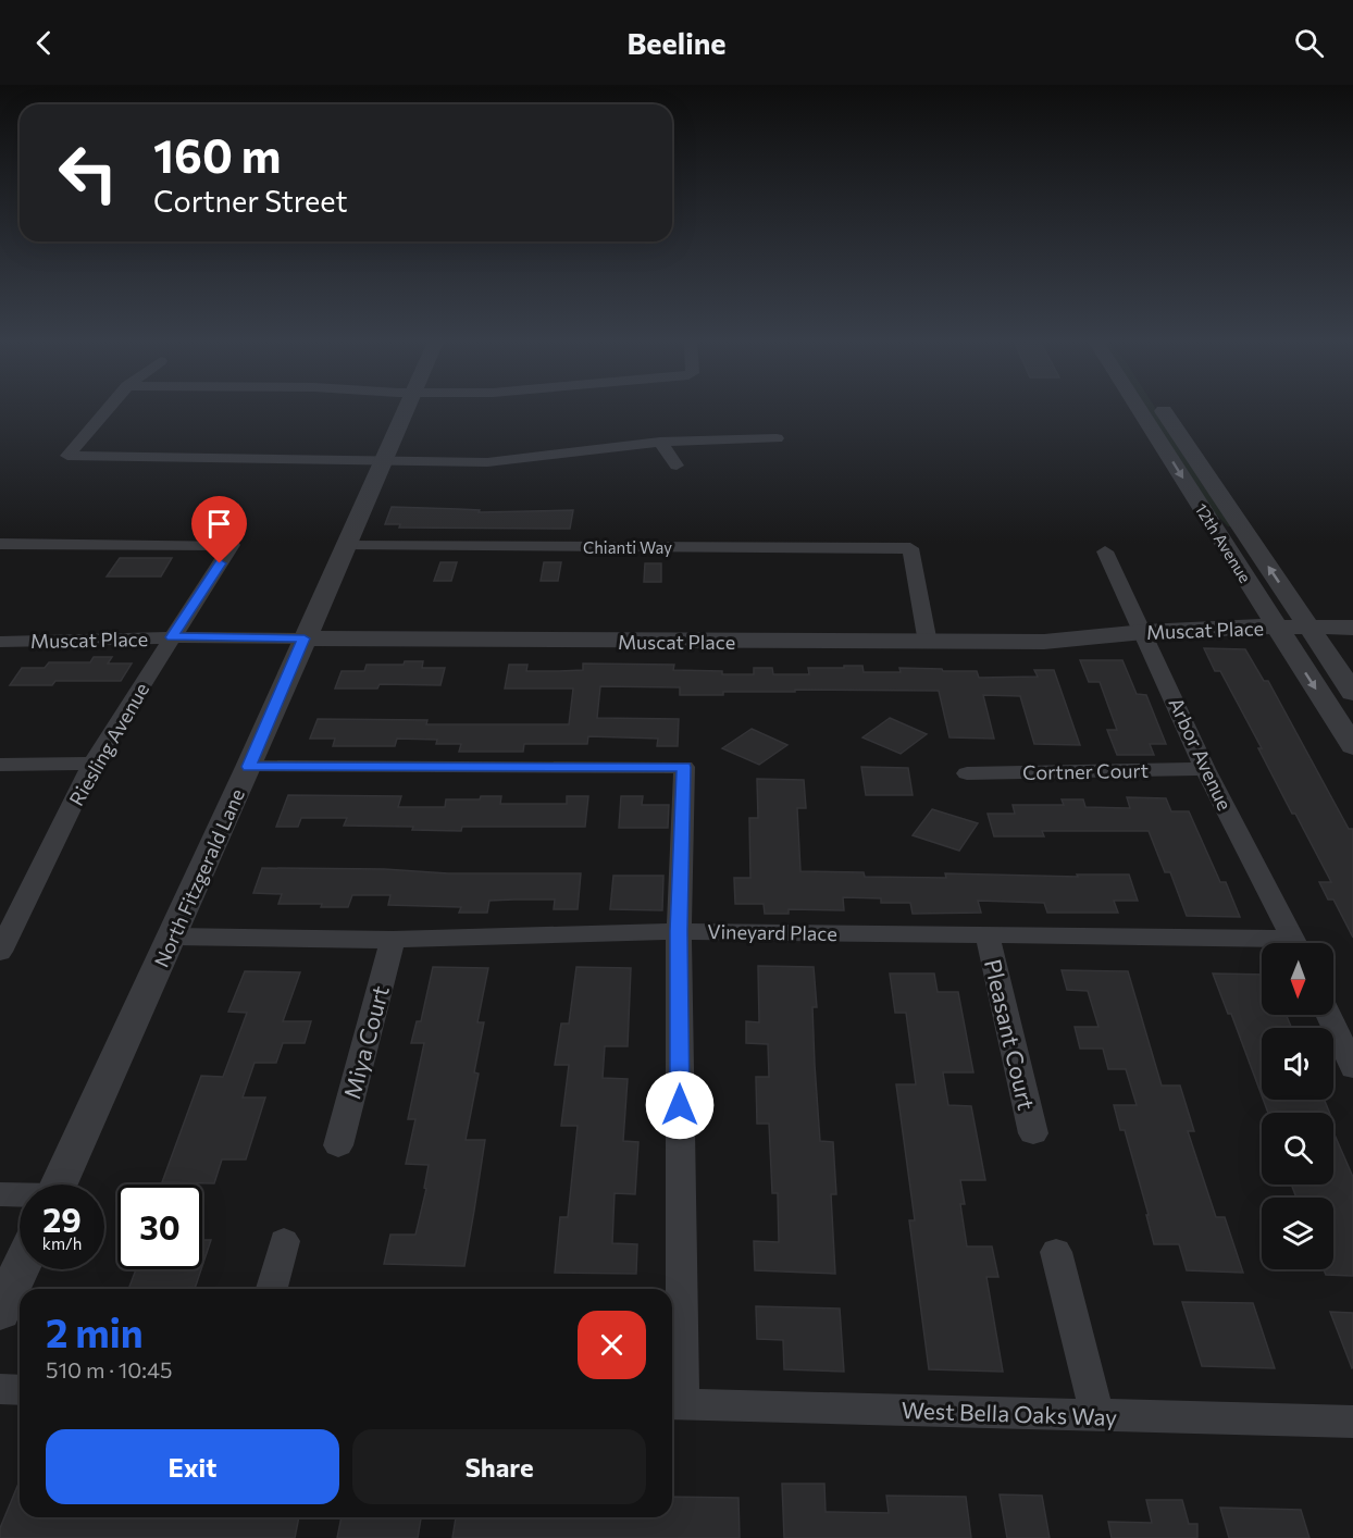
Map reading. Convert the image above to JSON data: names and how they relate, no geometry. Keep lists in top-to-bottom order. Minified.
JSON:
{"streets":{"street":["12th Avenue","Chianti Way","Muscat Place","Riesling Avenue","Arbor Avenue","Cortner Court","North Fitzgerald Lane","Vineyard Place","Pleasant Court","Miya Court","West Bella Oaks Way"]},"crossings":[["12th Avenue","Muscat Place"],["Chianti Way","Muscat Place"],["Chianti Way","North Fitzgerald Lane"],["Muscat Place","Riesling Avenue"],["Muscat Place","Arbor Avenue"],["Muscat Place","North Fitzgerald Lane"],["Arbor Avenue","Cortner Court"],["North Fitzgerald Lane","Vineyard Place"],["Vineyard Place","Pleasant Court"],["Vineyard Place","Miya Court"]],"north":"bottom","page":{"header":"Beeline","turn":["160 m","Cortner Street"],"speed":"29 km/h","limit":"30","heading":["2 min","510 m · 10:45"],"buttons":["Exit","Share"]}}
